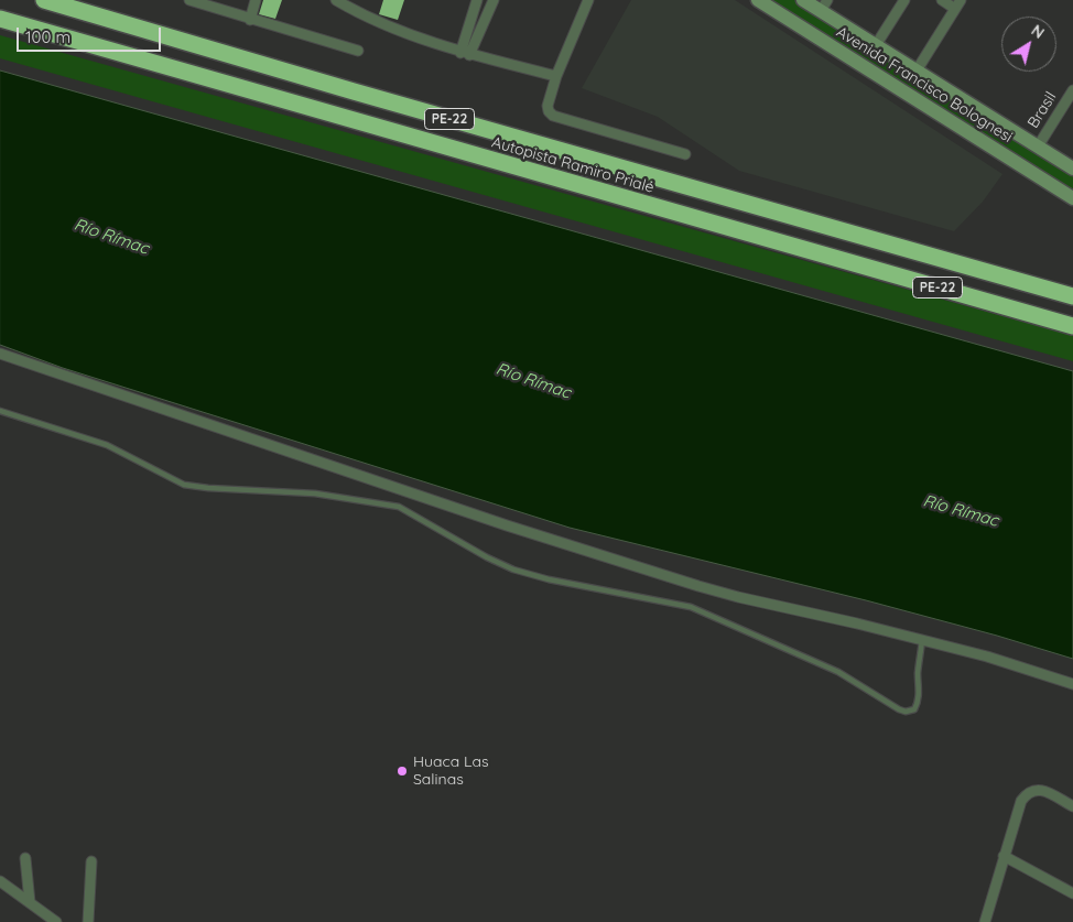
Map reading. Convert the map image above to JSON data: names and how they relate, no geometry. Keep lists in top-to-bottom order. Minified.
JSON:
{"streets":{"highway":["PE-22","Autopista Ramiro Prialé"],"main road":["Avenida Francisco Bolognesi"],"street":["Brasil"]},"crossings":[["Avenida Francisco Bolognesi","Brasil"]],"water":["Río Rímac"],"places":["Huaca Las Salinas"],"scale_bar":"100 m","north":"top right"}
